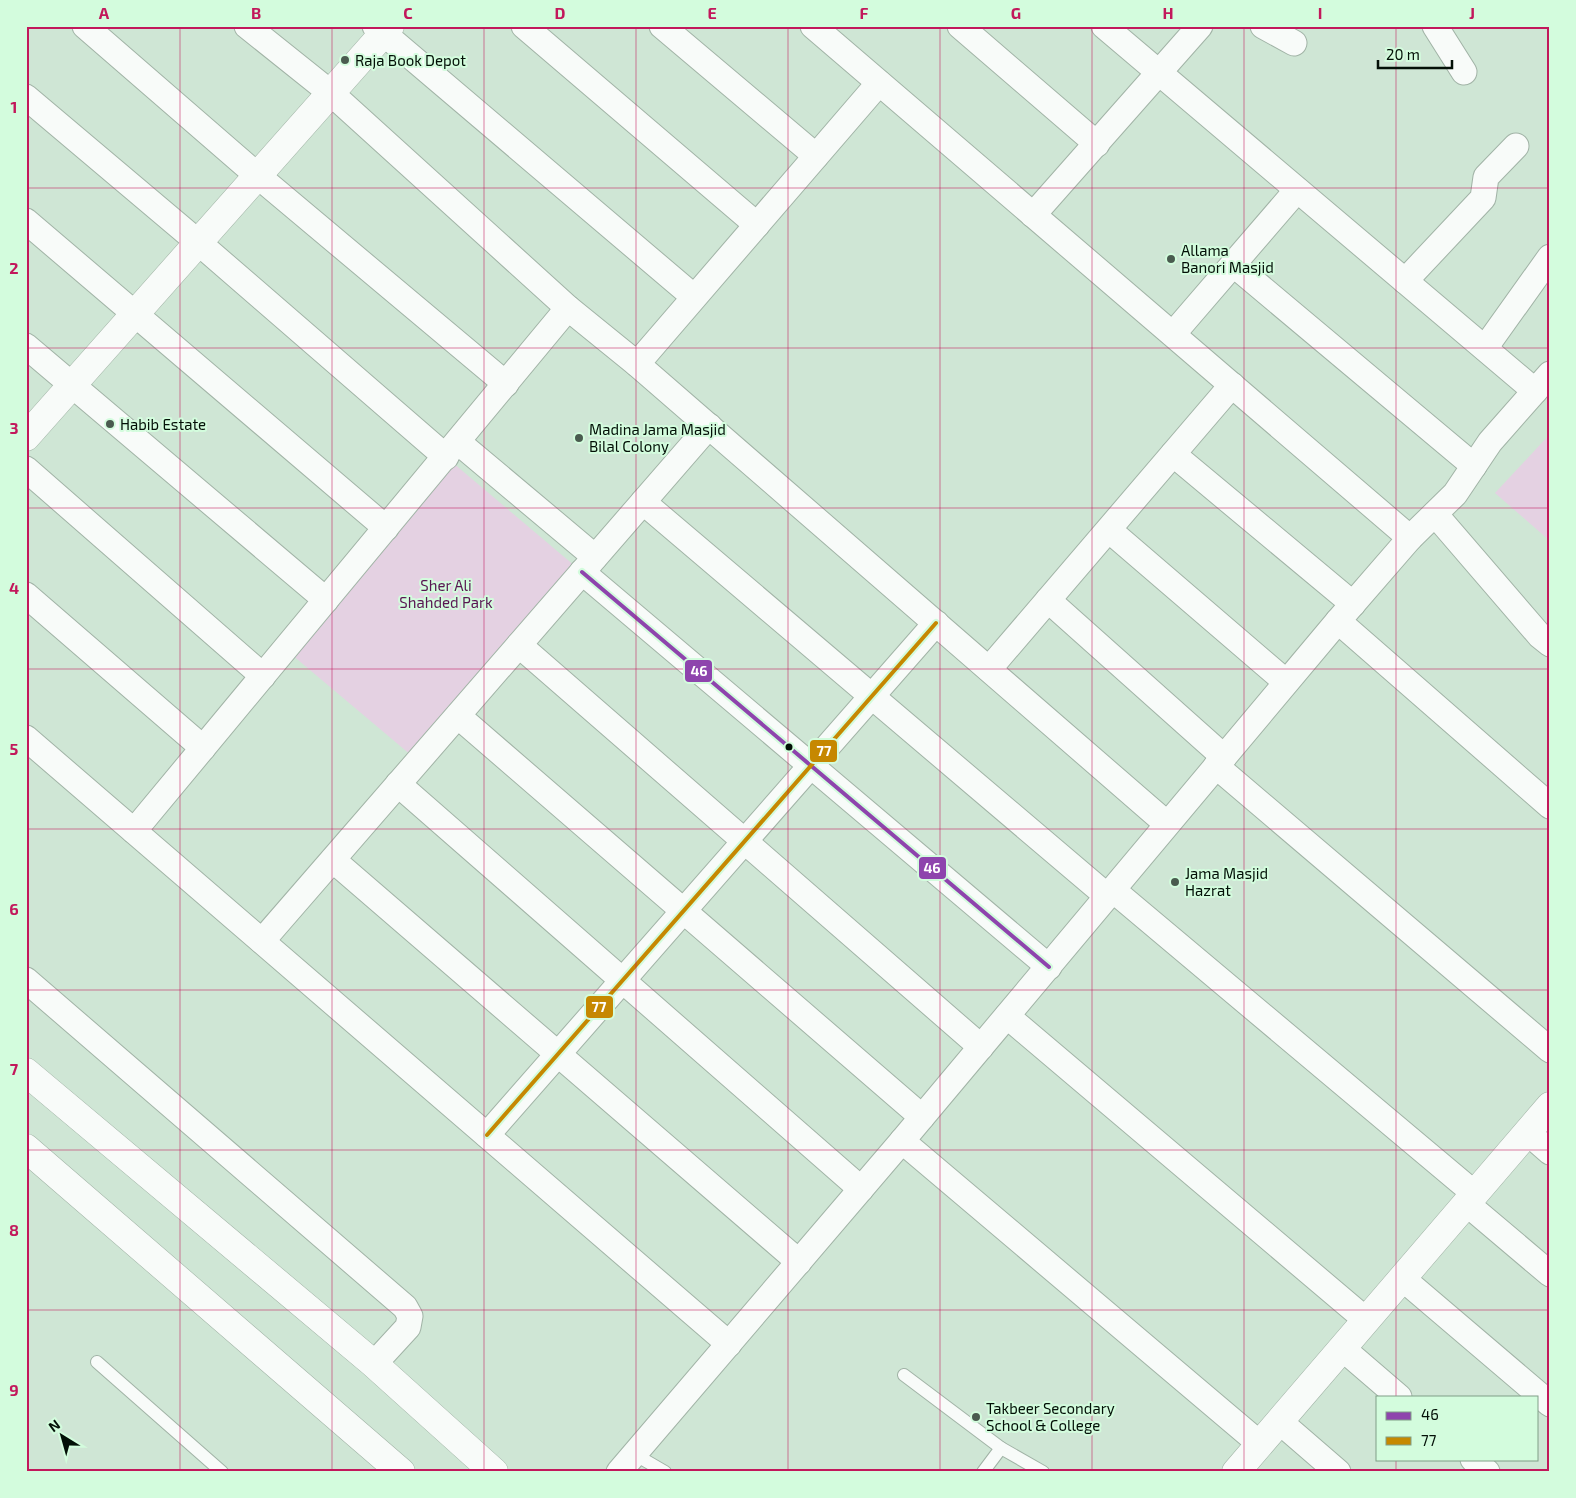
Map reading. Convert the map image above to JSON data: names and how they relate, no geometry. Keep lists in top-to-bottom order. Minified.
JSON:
{"parks":["Sher Ali Shahded Park"],"places":["Raja Book Depot","Allama Banori Masjid","Habib Estate","Madina Jama Masjid Bilal Colony","Jama Masjid Hazrat","Takbeer Secondary School & College"],"lines":["transit line 46","transit line 77"],"legend":["46","77"],"scale_bar":"20 m","north":"top left","grid":{"columns":["A","B","C","D","E","F","G","H","I","J"],"rows":["1","2","3","4","5","6","7","8","9"]}}
